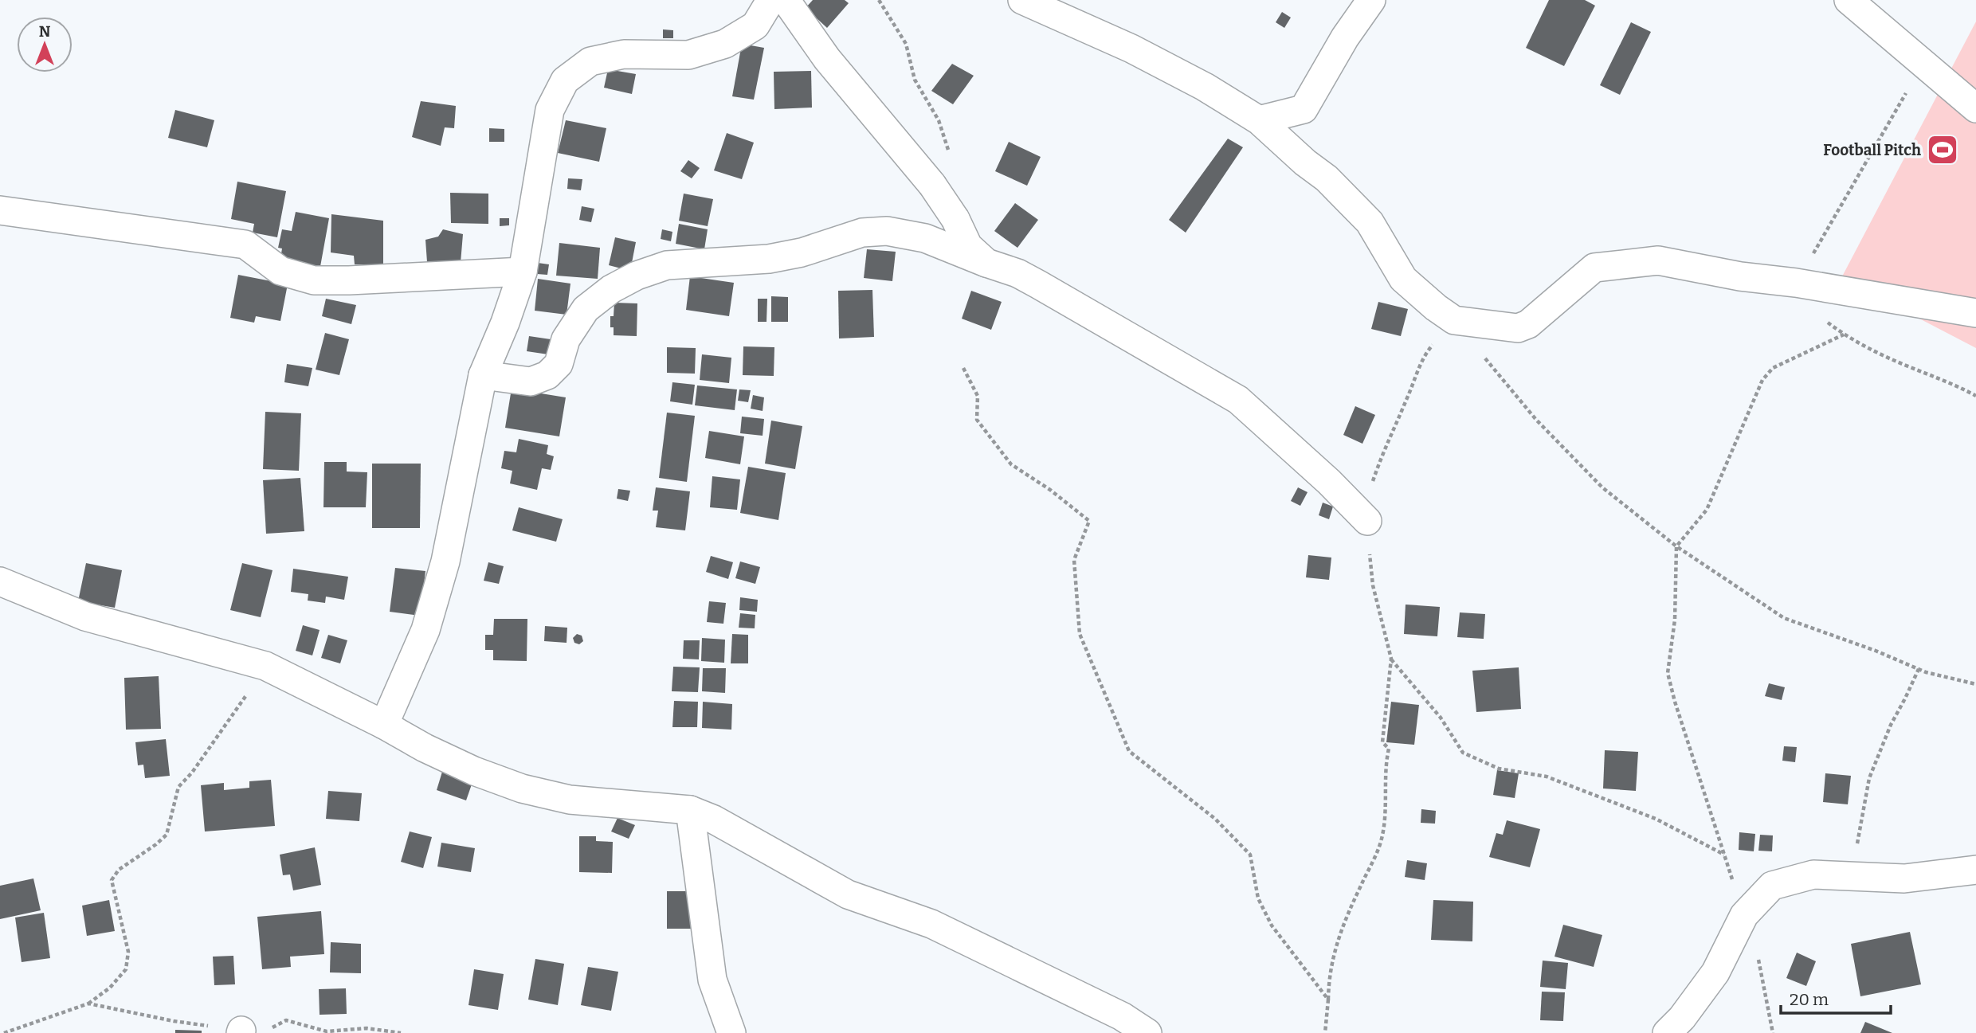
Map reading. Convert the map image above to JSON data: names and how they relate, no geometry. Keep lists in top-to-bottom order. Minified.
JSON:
{"places":{"sports":["Football Pitch"]},"scale_bar":"20 m","north":"top"}
